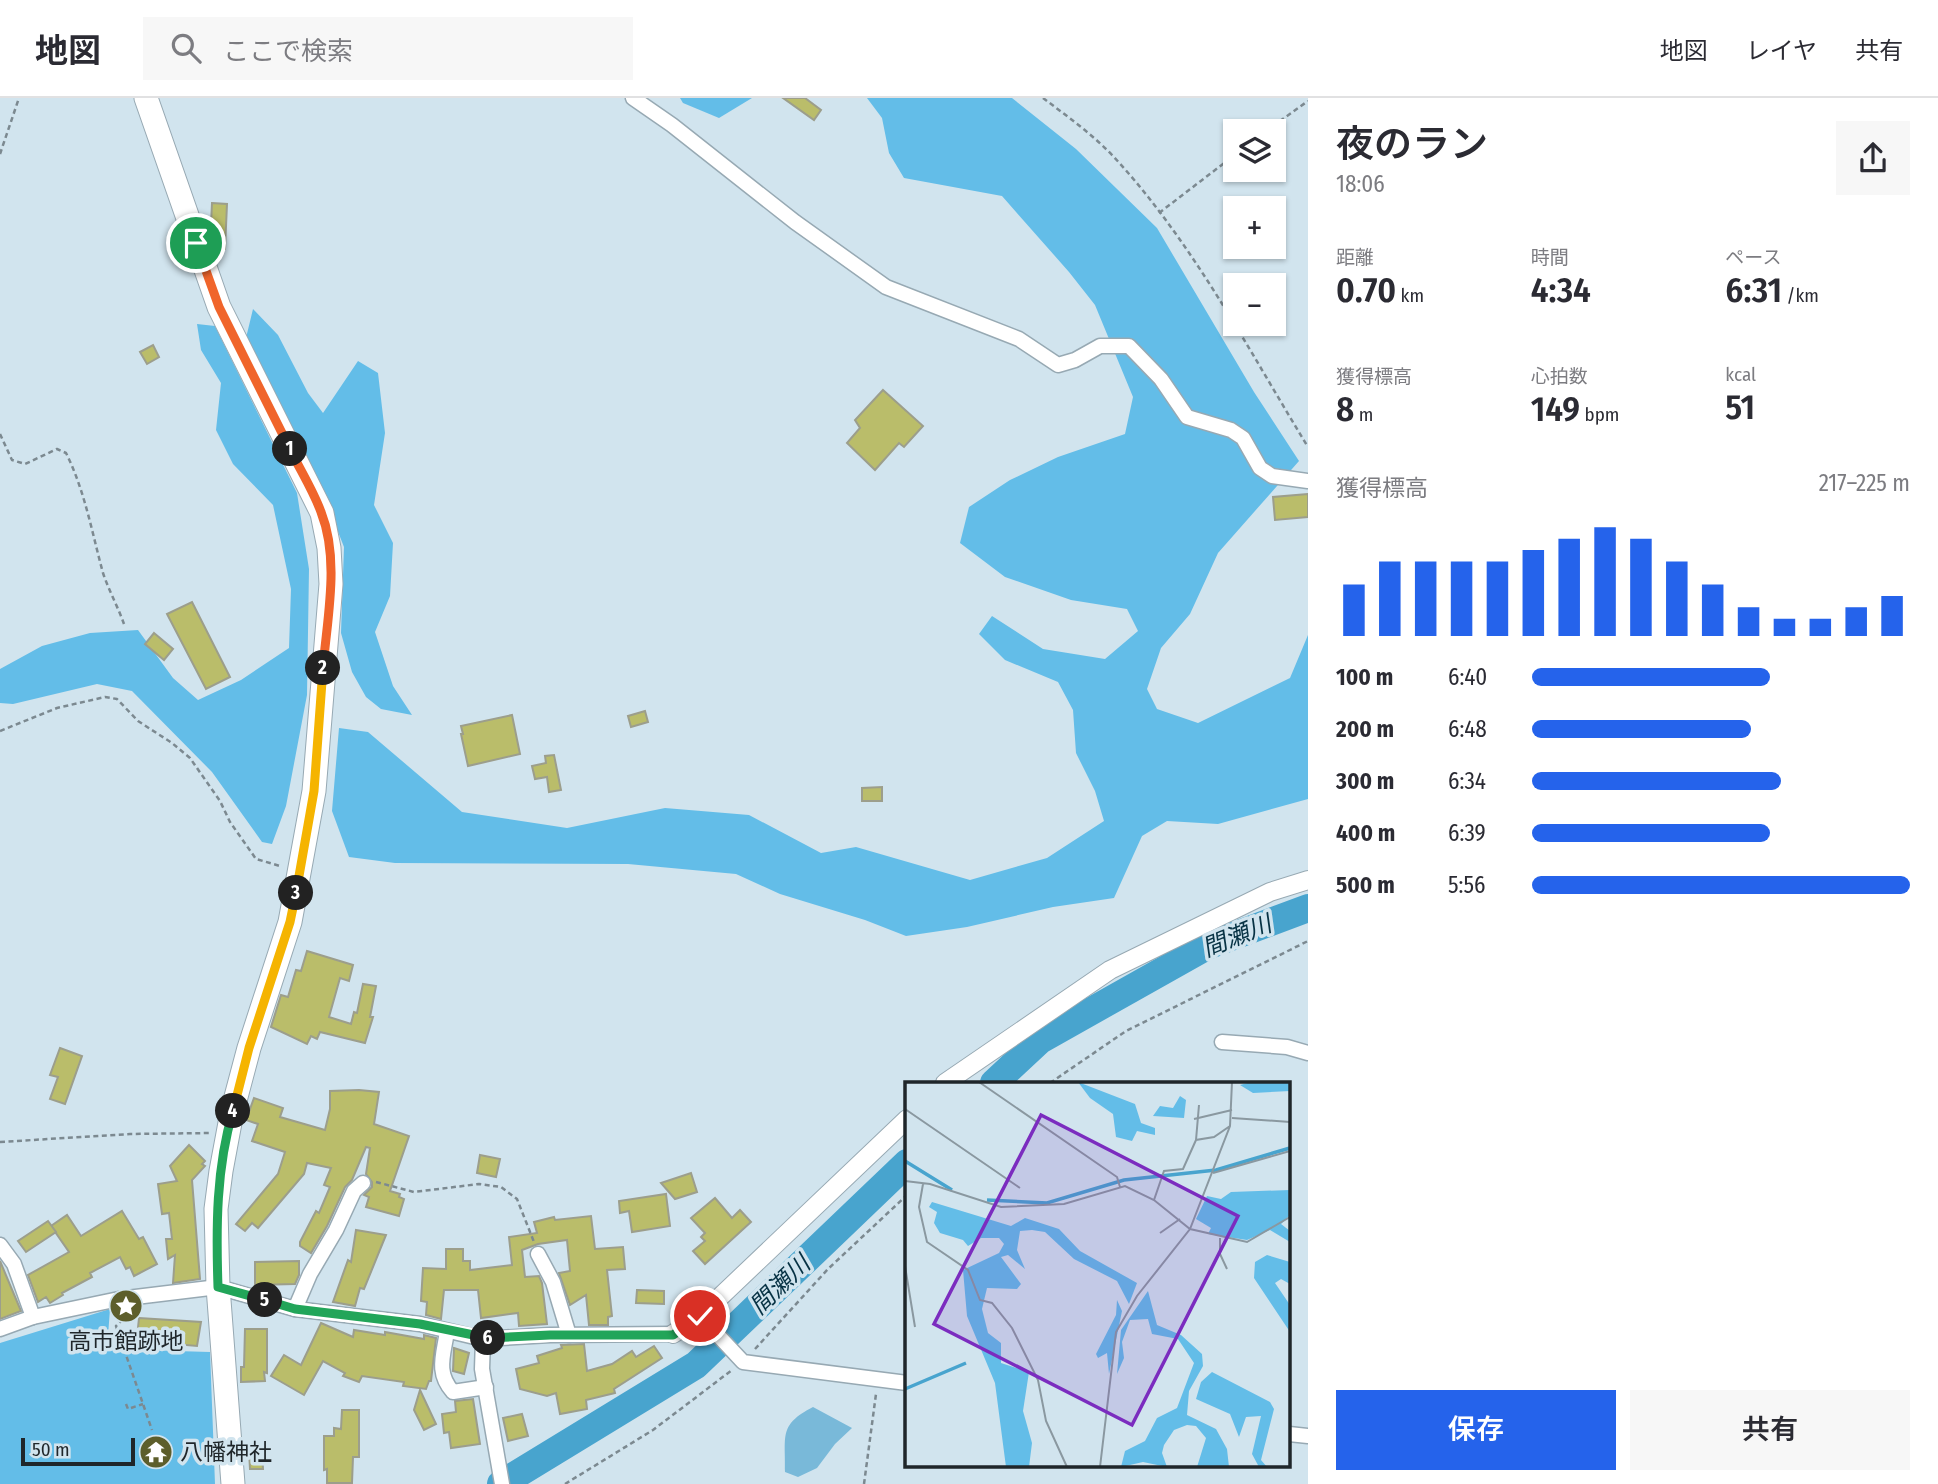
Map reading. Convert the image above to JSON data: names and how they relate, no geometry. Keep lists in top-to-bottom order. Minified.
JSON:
{"water":["間瀬川"],"places":{"place":["高市館跡地"],"temple":["八幡神社"]},"scale_bar":"50 m","page":{"header":"地図","search":"ここで検索","nav":["地図","レイヤ","共有"],"heading":["夜のラン","18:06"],"map_buttons":["+","−"],"stats":[["距離","0.70 km"],["時間","4:34"],["ペース","6:31 /km"],["獲得標高","8 m"],["心拍数","149 bpm"],["kcal","51"]],"pins":["1","2","3","4","5","6"],"chart":["獲得標高","217–225 m"],"list":[{"name":"100 m","note":"6:40"},{"name":"200 m","note":"6:48"},{"name":"300 m","note":"6:34"},{"name":"400 m","note":"6:39"},{"name":"500 m","note":"5:56"}],"buttons":["保存","共有"],"scale":"50 m"}}
